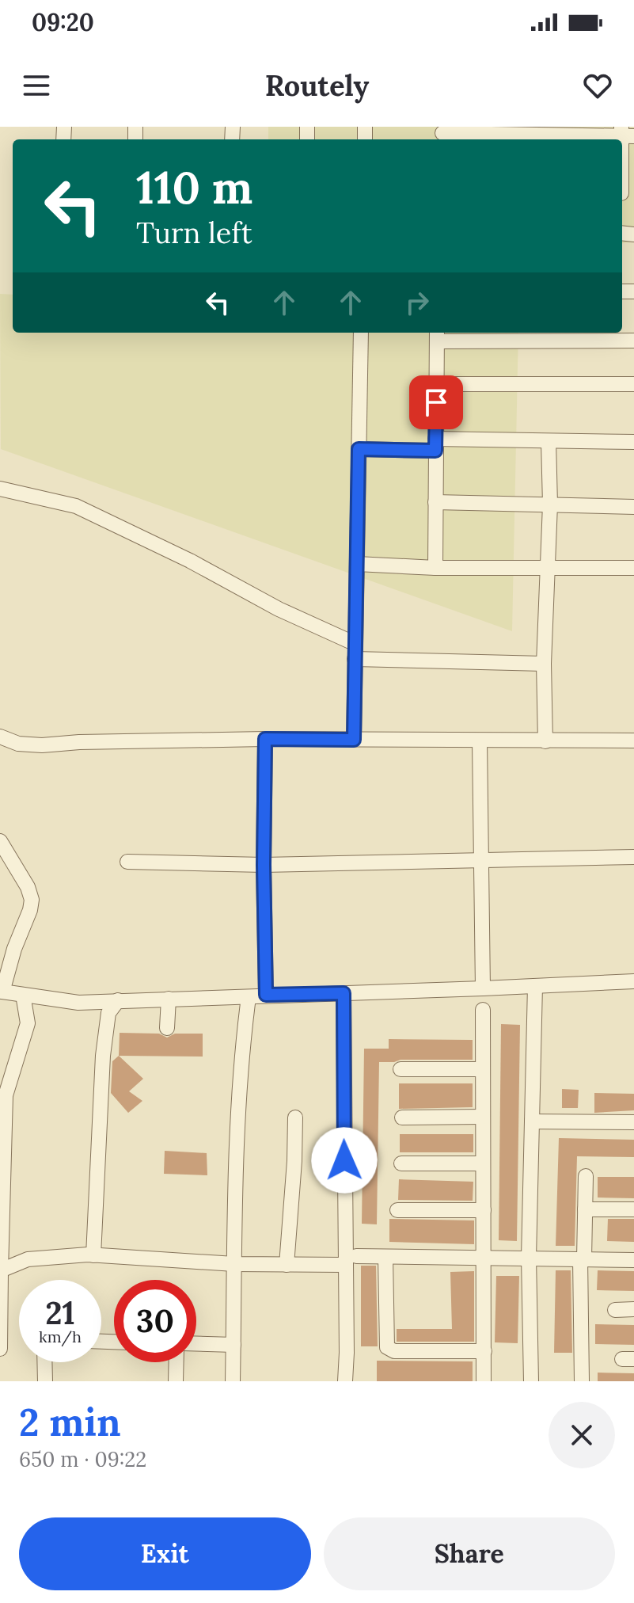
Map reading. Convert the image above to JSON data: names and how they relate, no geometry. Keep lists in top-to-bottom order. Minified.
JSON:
{"page":{"status":"09:20","header":"Routely","turn":["110 m","Turn left"],"speed":"21 km/h","limit":"30","heading":["2 min","650 m · 09:22"],"buttons":["Exit","Share"]}}
